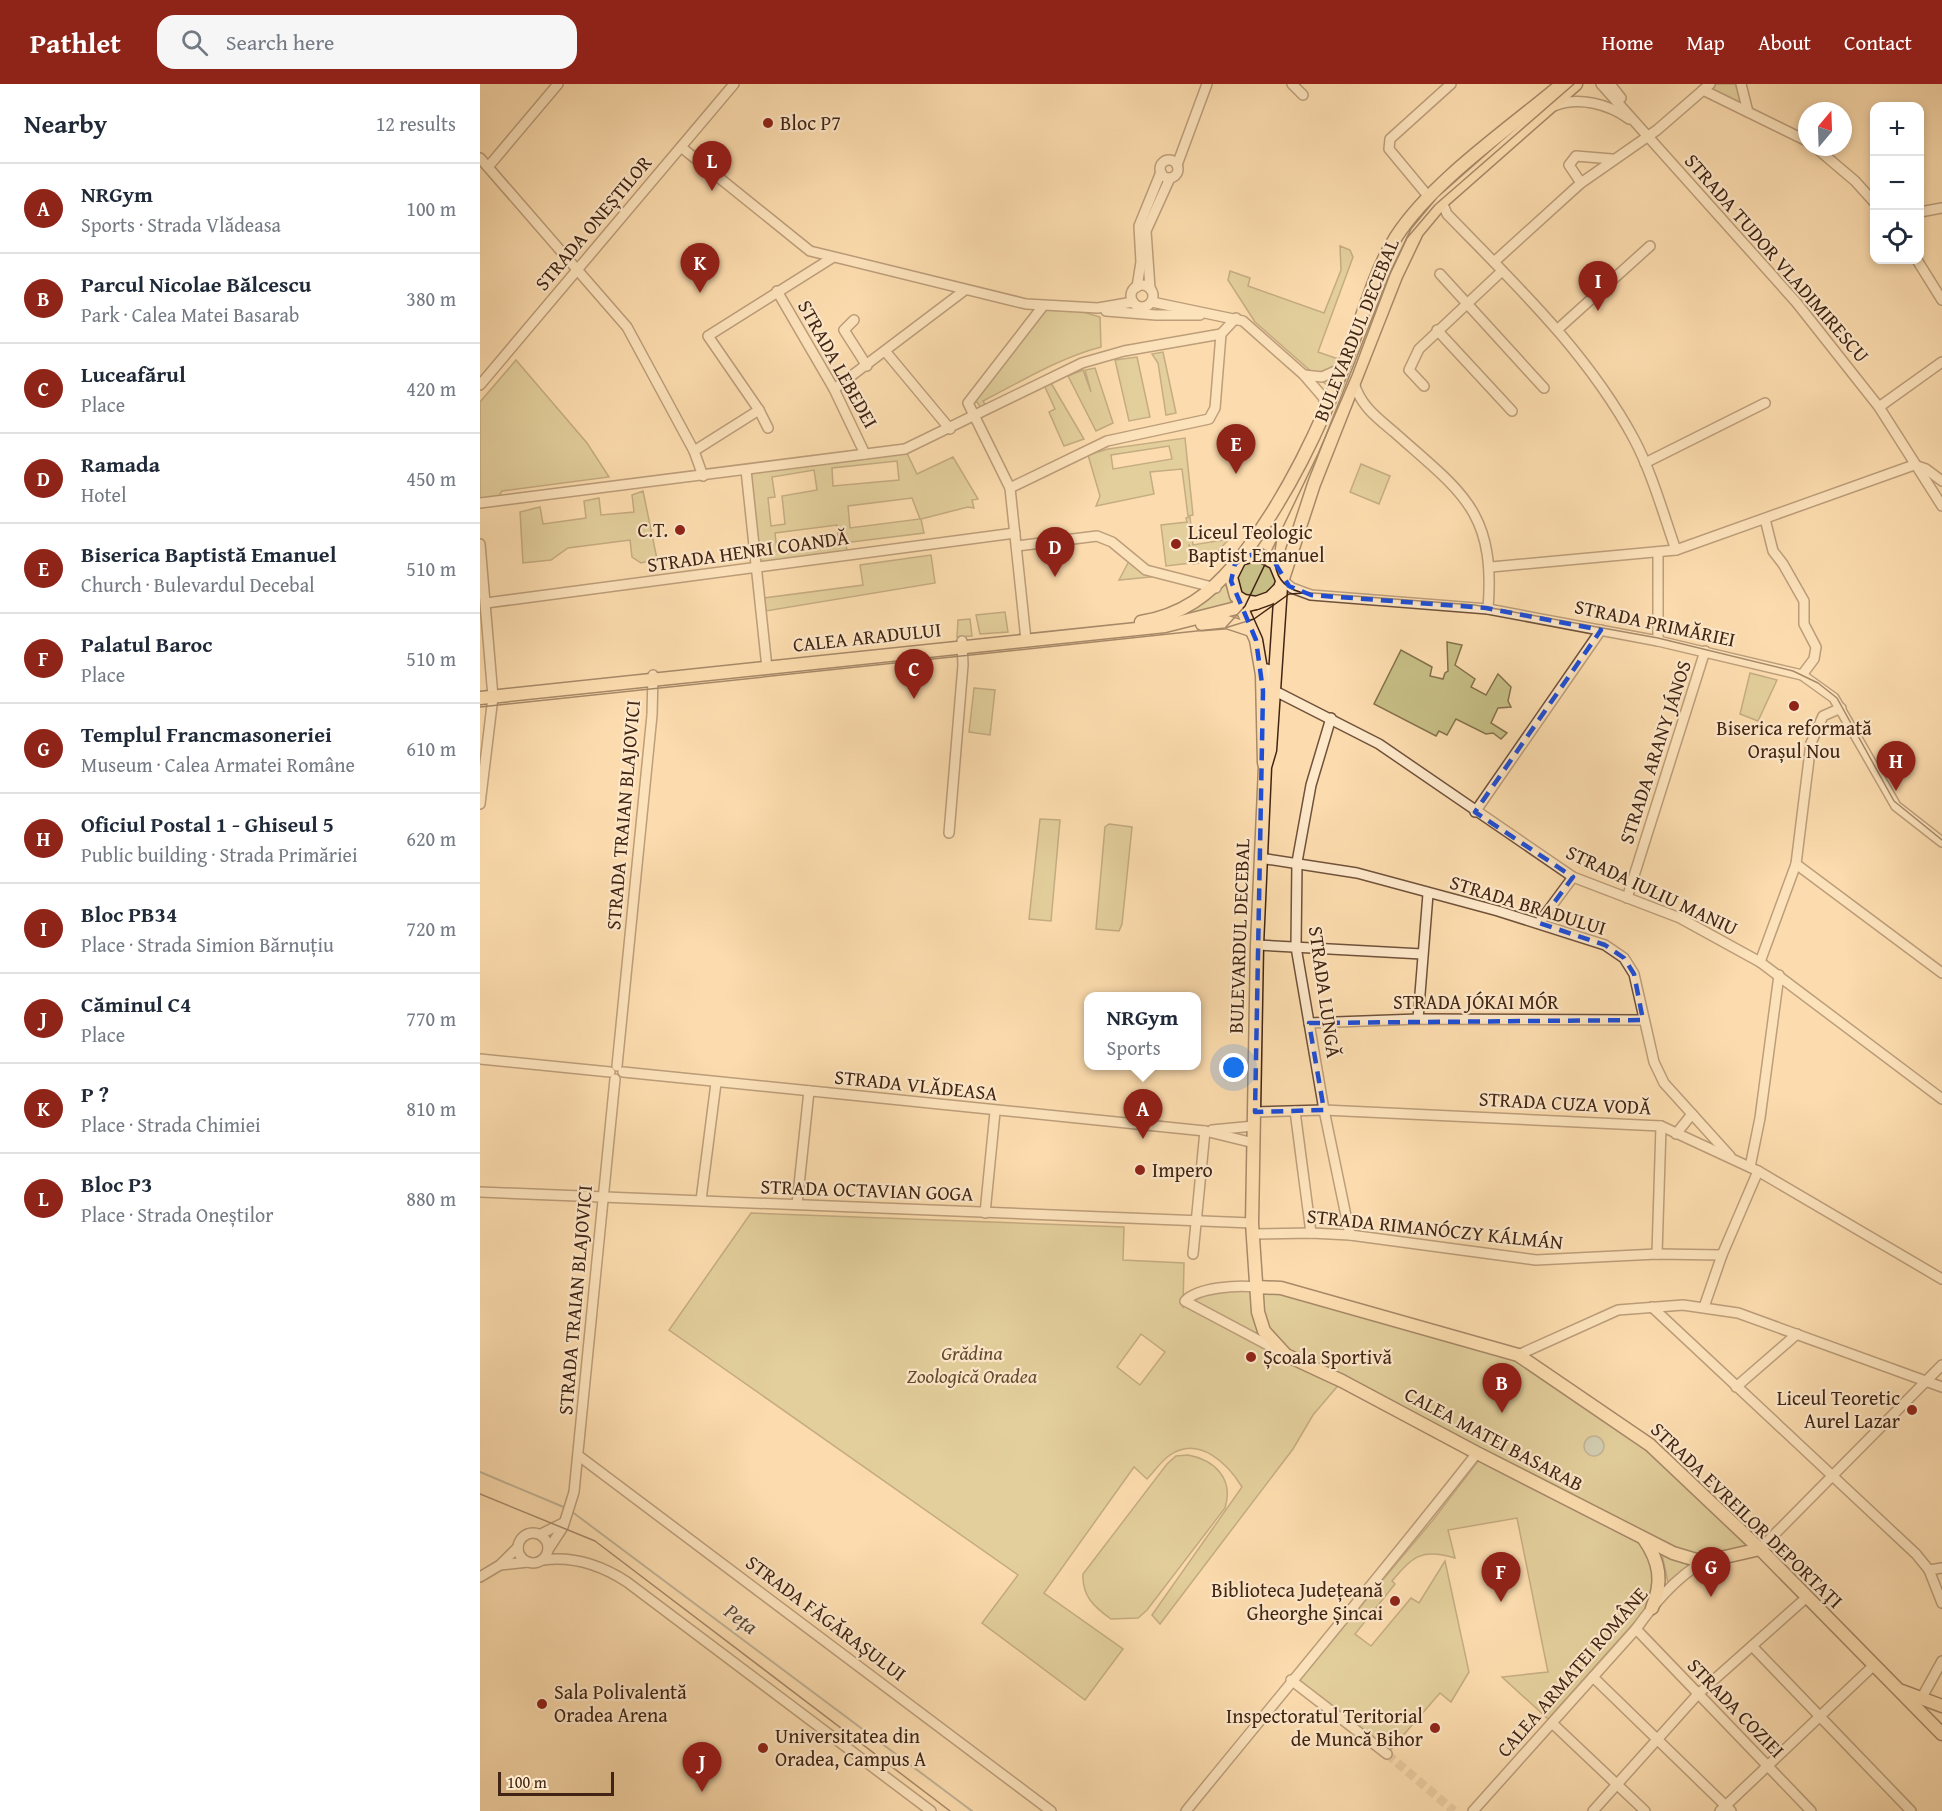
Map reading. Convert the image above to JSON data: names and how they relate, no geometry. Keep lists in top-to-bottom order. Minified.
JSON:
{"streets":{"main road":["BULEVARDUL DECEBAL","CALEA ARADULUI","CALEA MATEI BASARAB","STRADA EVREILOR DEPORTAŢI"],"street":["STRADA ONEȘTILOR","STRADA TUDOR VLADIMIRESCU","STRADA LEBEDEI","STRADA HENRI COANDĂ","STRADA PRIMĂRIEI","STRADA ARANY JÁNOS","STRADA TRAIAN BLAJOVICI","STRADA IULIU MANIU","STRADA BRADULUI","STRADA LUNGĂ","STRADA JÓKAI MÓR","STRADA VLĂDEASA","STRADA CUZA VODĂ","STRADA OCTAVIAN GOGA","STRADA RIMANÓCZY KÁLMÁN","STRADA FĂGĂRAȘULUI","CALEA ARMATEI ROMÂNE","STRADA COZIEI"]},"crossings":[["BULEVARDUL DECEBAL","STRADA PRIMĂRIEI"],["BULEVARDUL DECEBAL","CALEA ARADULUI"],["BULEVARDUL DECEBAL","STRADA IULIU MANIU"],["BULEVARDUL DECEBAL","STRADA BRADULUI"],["BULEVARDUL DECEBAL","STRADA VLĂDEASA"],["BULEVARDUL DECEBAL","STRADA CUZA VODĂ"],["BULEVARDUL DECEBAL","STRADA OCTAVIAN GOGA"],["BULEVARDUL DECEBAL","STRADA RIMANÓCZY KÁLMÁN"],["BULEVARDUL DECEBAL","CALEA MATEI BASARAB"],["BULEVARDUL DECEBAL","STRADA EVREILOR DEPORTAŢI"],["STRADA PRIMĂRIEI","CALEA ARADULUI"],["STRADA PRIMĂRIEI","STRADA ARANY JÁNOS"],["CALEA ARADULUI","STRADA TRAIAN BLAJOVICI"],["STRADA ARANY JÁNOS","STRADA IULIU MANIU"],["STRADA TRAIAN BLAJOVICI","STRADA VLĂDEASA"],["STRADA TRAIAN BLAJOVICI","STRADA OCTAVIAN GOGA"],["STRADA TRAIAN BLAJOVICI","STRADA FĂGĂRAȘULUI"],["STRADA IULIU MANIU","STRADA LUNGĂ"],["STRADA BRADULUI","STRADA LUNGĂ"],["STRADA BRADULUI","STRADA JÓKAI MÓR"],["STRADA BRADULUI","STRADA CUZA VODĂ"],["STRADA LUNGĂ","STRADA JÓKAI MÓR"],["STRADA LUNGĂ","STRADA CUZA VODĂ"],["STRADA LUNGĂ","STRADA RIMANÓCZY KÁLMÁN"],["STRADA OCTAVIAN GOGA","STRADA RIMANÓCZY KÁLMÁN"],["CALEA MATEI BASARAB","STRADA EVREILOR DEPORTAŢI"],["CALEA MATEI BASARAB","CALEA ARMATEI ROMÂNE"],["CALEA ARMATEI ROMÂNE","STRADA COZIEI"]],"water":["Peța"],"parks":["Grădina Zoologică Oradea"],"places":["Bloc P7","C.T.","Liceul Teologic Baptist Emanuel","Biserica reformată Orașul Nou","Impero","Școala Sportivă","Liceul Teoretic Aurel Lazar","Biblioteca Județeană Gheorghe Șincai","Sala Polivalentă Oradea Arena","Inspectoratul Teritorial de Muncă Bihor","Universitatea din Oradea, Campus A"],"scale_bar":"100 m","north":"top","page":{"header":"Pathlet","search":"Search here","nav":["Home","Map","About","Contact"],"heading":["Nearby","12 results"],"map_buttons":["+","−"],"pins":["L","K","I","E","D","C","H","A","B","G","F","J"],"list":[{"mark":"A","name":"NRGym","note":"Sports · Strada Vlădeasa","value":"100 m"},{"mark":"B","name":"Parcul Nicolae Bălcescu","note":"Park · Calea Matei Basarab","value":"380 m"},{"mark":"C","name":"Luceafărul","note":"Place","value":"420 m"},{"mark":"D","name":"Ramada","note":"Hotel","value":"450 m"},{"mark":"E","name":"Biserica Baptistă Emanuel","note":"Church · Bulevardul Decebal","value":"510 m"},{"mark":"F","name":"Palatul Baroc","note":"Place","value":"510 m"},{"mark":"G","name":"Templul Francmasoneriei","note":"Museum · Calea Armatei Române","value":"610 m"},{"mark":"H","name":"Oficiul Postal 1 - Ghiseul 5","note":"Public building · Strada Primăriei","value":"620 m"},{"mark":"I","name":"Bloc PB34","note":"Place · Strada Simion Bărnuțiu","value":"720 m"},{"mark":"J","name":"Căminul C4","note":"Place","value":"770 m"},{"mark":"K","name":"P ?","note":"Place · Strada Chimiei","value":"810 m"},{"mark":"L","name":"Bloc P3","note":"Place · Strada Oneștilor","value":"880 m"}],"popup":["NRGym","Sports"],"scale":"100 m"}}
